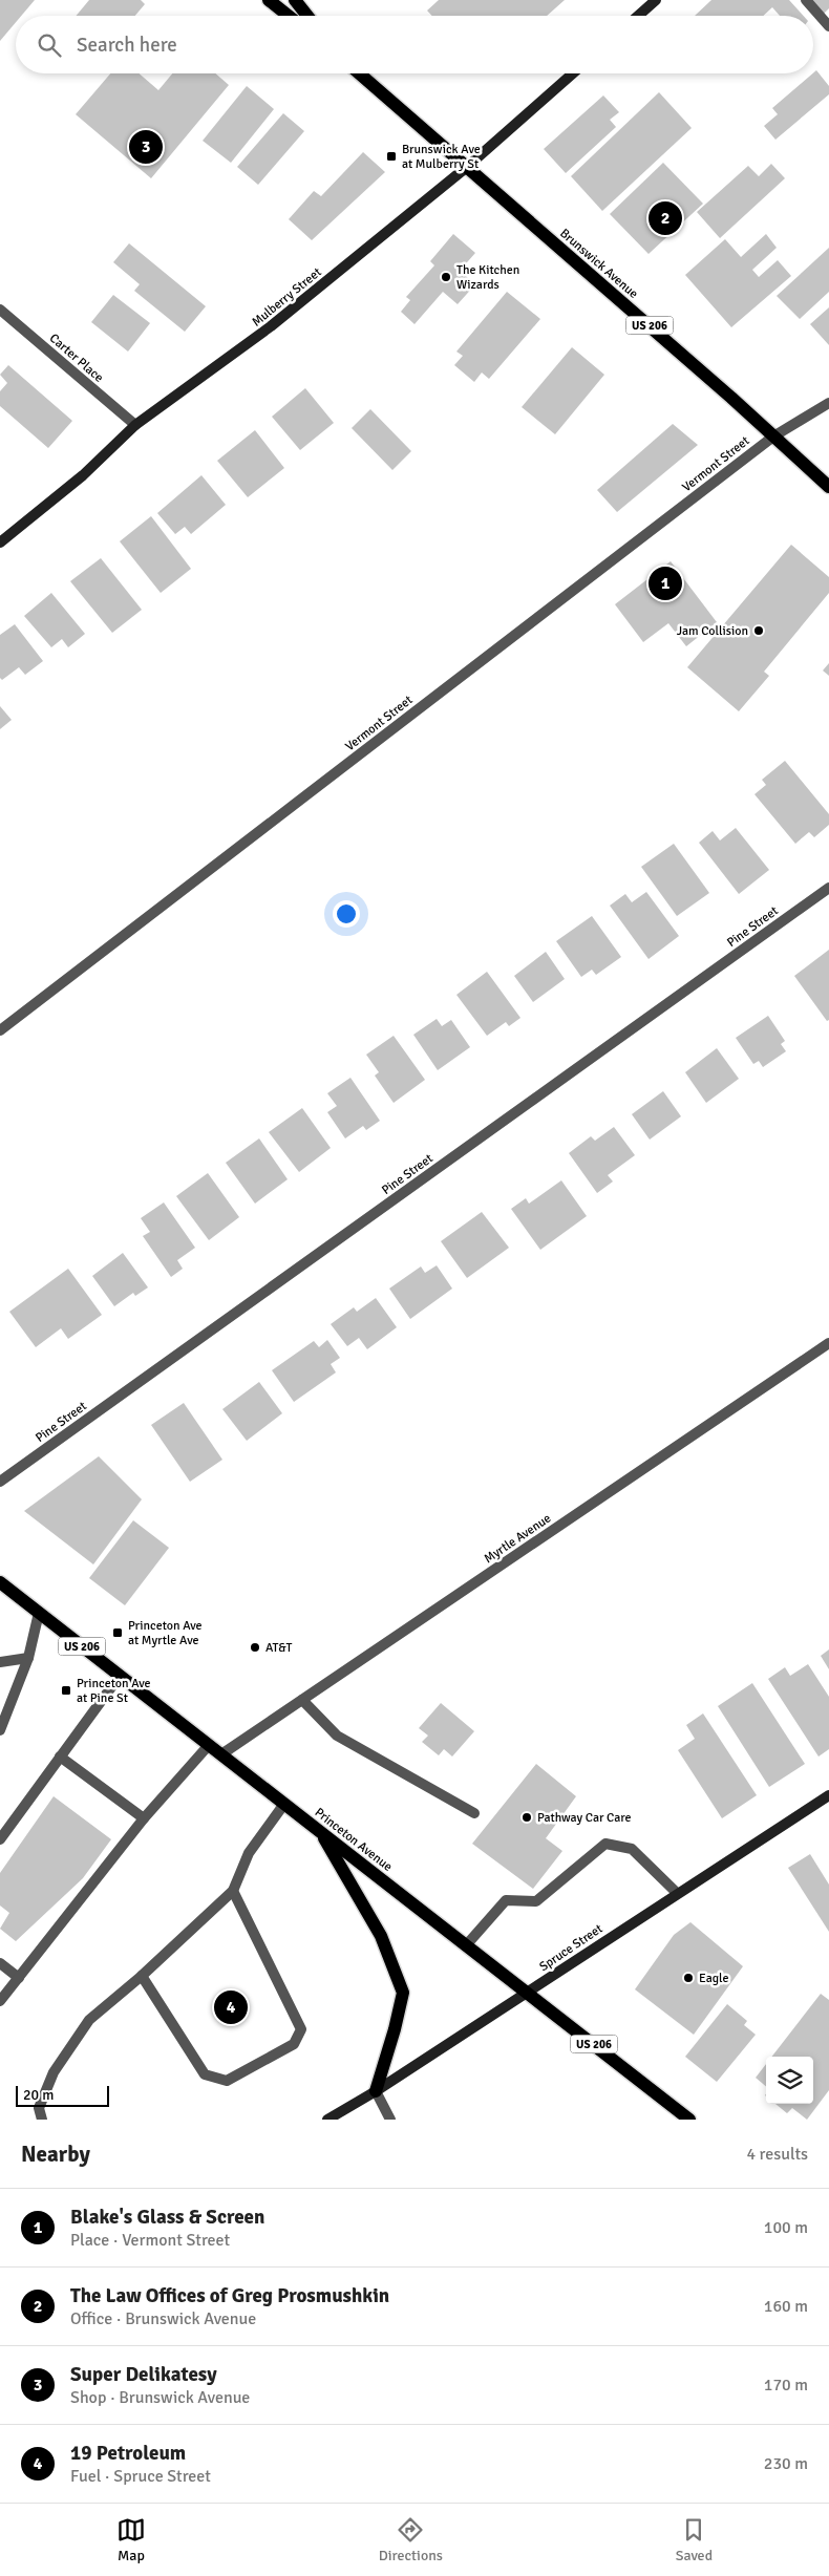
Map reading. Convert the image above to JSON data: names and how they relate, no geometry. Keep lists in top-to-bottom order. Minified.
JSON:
{"streets":{"main road":["Brunswick Avenue","US 206","Princeton Avenue"],"street":["Mulberry Street","Carter Place","Vermont Street","Pine Street","Myrtle Avenue","Spruce Street"]},"crossings":[["Brunswick Avenue","Mulberry Street"],["Brunswick Avenue","Vermont Street"],["Mulberry Street","Carter Place"],["Myrtle Avenue","Princeton Avenue"],["Princeton Avenue","Spruce Street"]],"places":{"transit":["Brunswick Ave at Mulberry St","Princeton Ave at Myrtle Ave","Princeton Ave at Pine St"],"other":["The Kitchen Wizards","Jam Collision","AT&T","Pathway Car Care","Eagle"]},"scale_bar":"20 m","page":{"search":"Search here","pins":["3","2","1","4"],"scale":"20 m","heading":["Nearby","4 results"],"list":[{"mark":"1","name":"Blake's Glass & Screen","note":"Place · Vermont Street","value":"100 m"},{"mark":"2","name":"The Law Offices of Greg Prosmushkin","note":"Office · Brunswick Avenue","value":"160 m"},{"mark":"3","name":"Super Delikatesy","note":"Shop · Brunswick Avenue","value":"170 m"},{"mark":"4","name":"19 Petroleum","note":"Fuel · Spruce Street","value":"230 m"}],"nav":["Map","Directions","Saved"]}}
